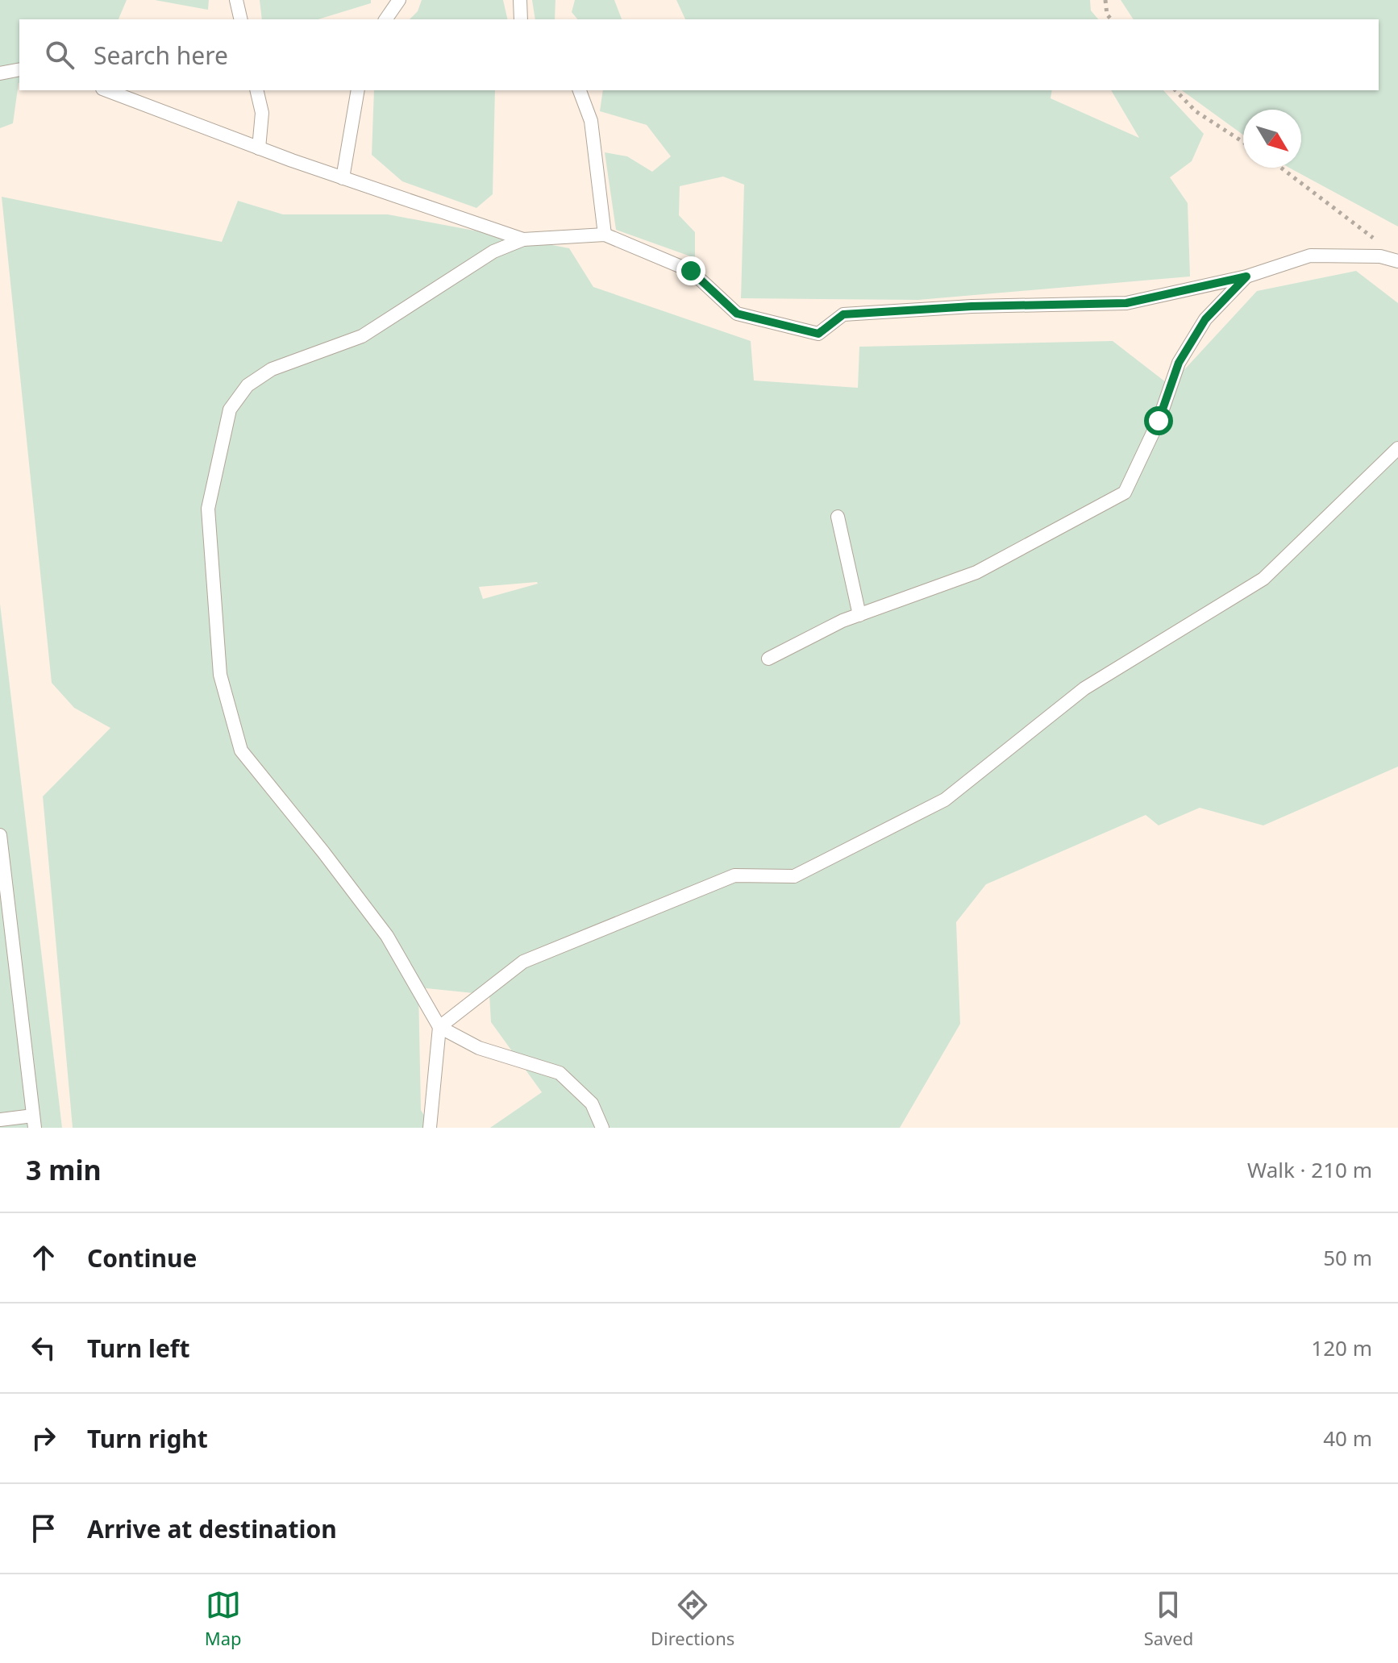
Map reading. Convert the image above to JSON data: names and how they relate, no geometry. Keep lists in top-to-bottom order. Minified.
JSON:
{"north":"bottom right","page":{"search":"Search here","heading":["3 min","Walk · 210 m"],"list":[["Continue","50 m"],["Turn left","120 m"],["Turn right","40 m"],"Arrive at destination"],"nav":["Map","Directions","Saved"]}}
